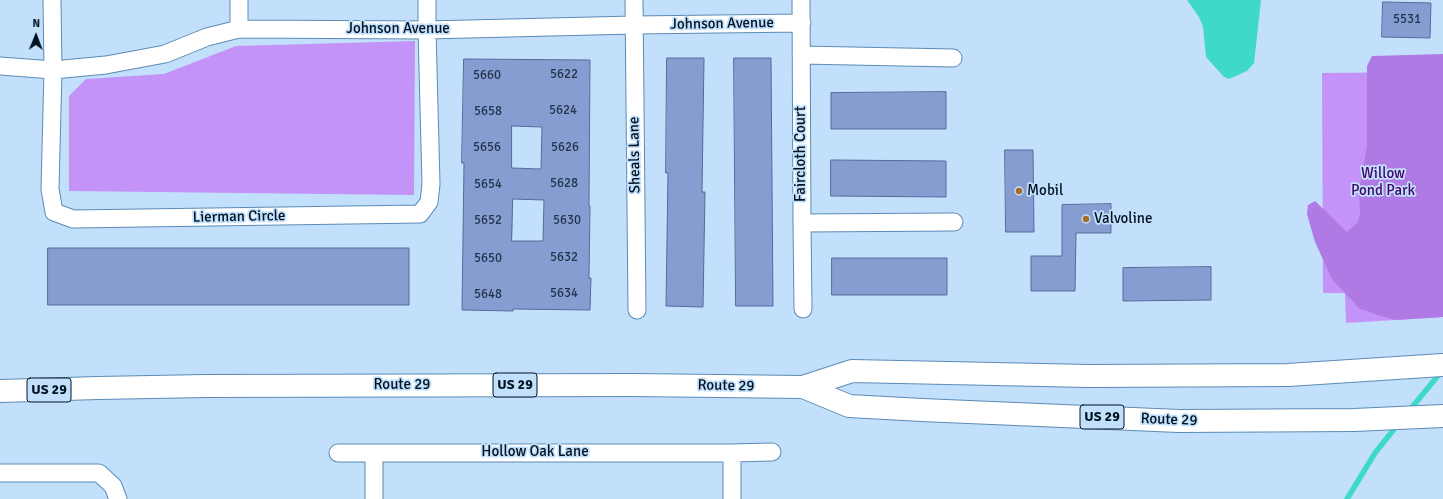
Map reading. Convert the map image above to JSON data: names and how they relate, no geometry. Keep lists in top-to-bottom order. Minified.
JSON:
{"streets":{"main road":["Route 29","US 29"],"street":["Johnson Avenue","Faircloth Court","Sheals Lane","Lierman Circle","Hollow Oak Lane"]},"crossings":[["Johnson Avenue","Faircloth Court"],["Johnson Avenue","Sheals Lane"],["Johnson Avenue","Lierman Circle"]],"parks":["Willow Pond Park"],"places":["Mobil","Valvoline"],"house_numbers":["5531","5622","5660","5624","5658","5656","5626","5628","5654","5652","5630","5632","5650","5634","5648"],"north":"top"}
